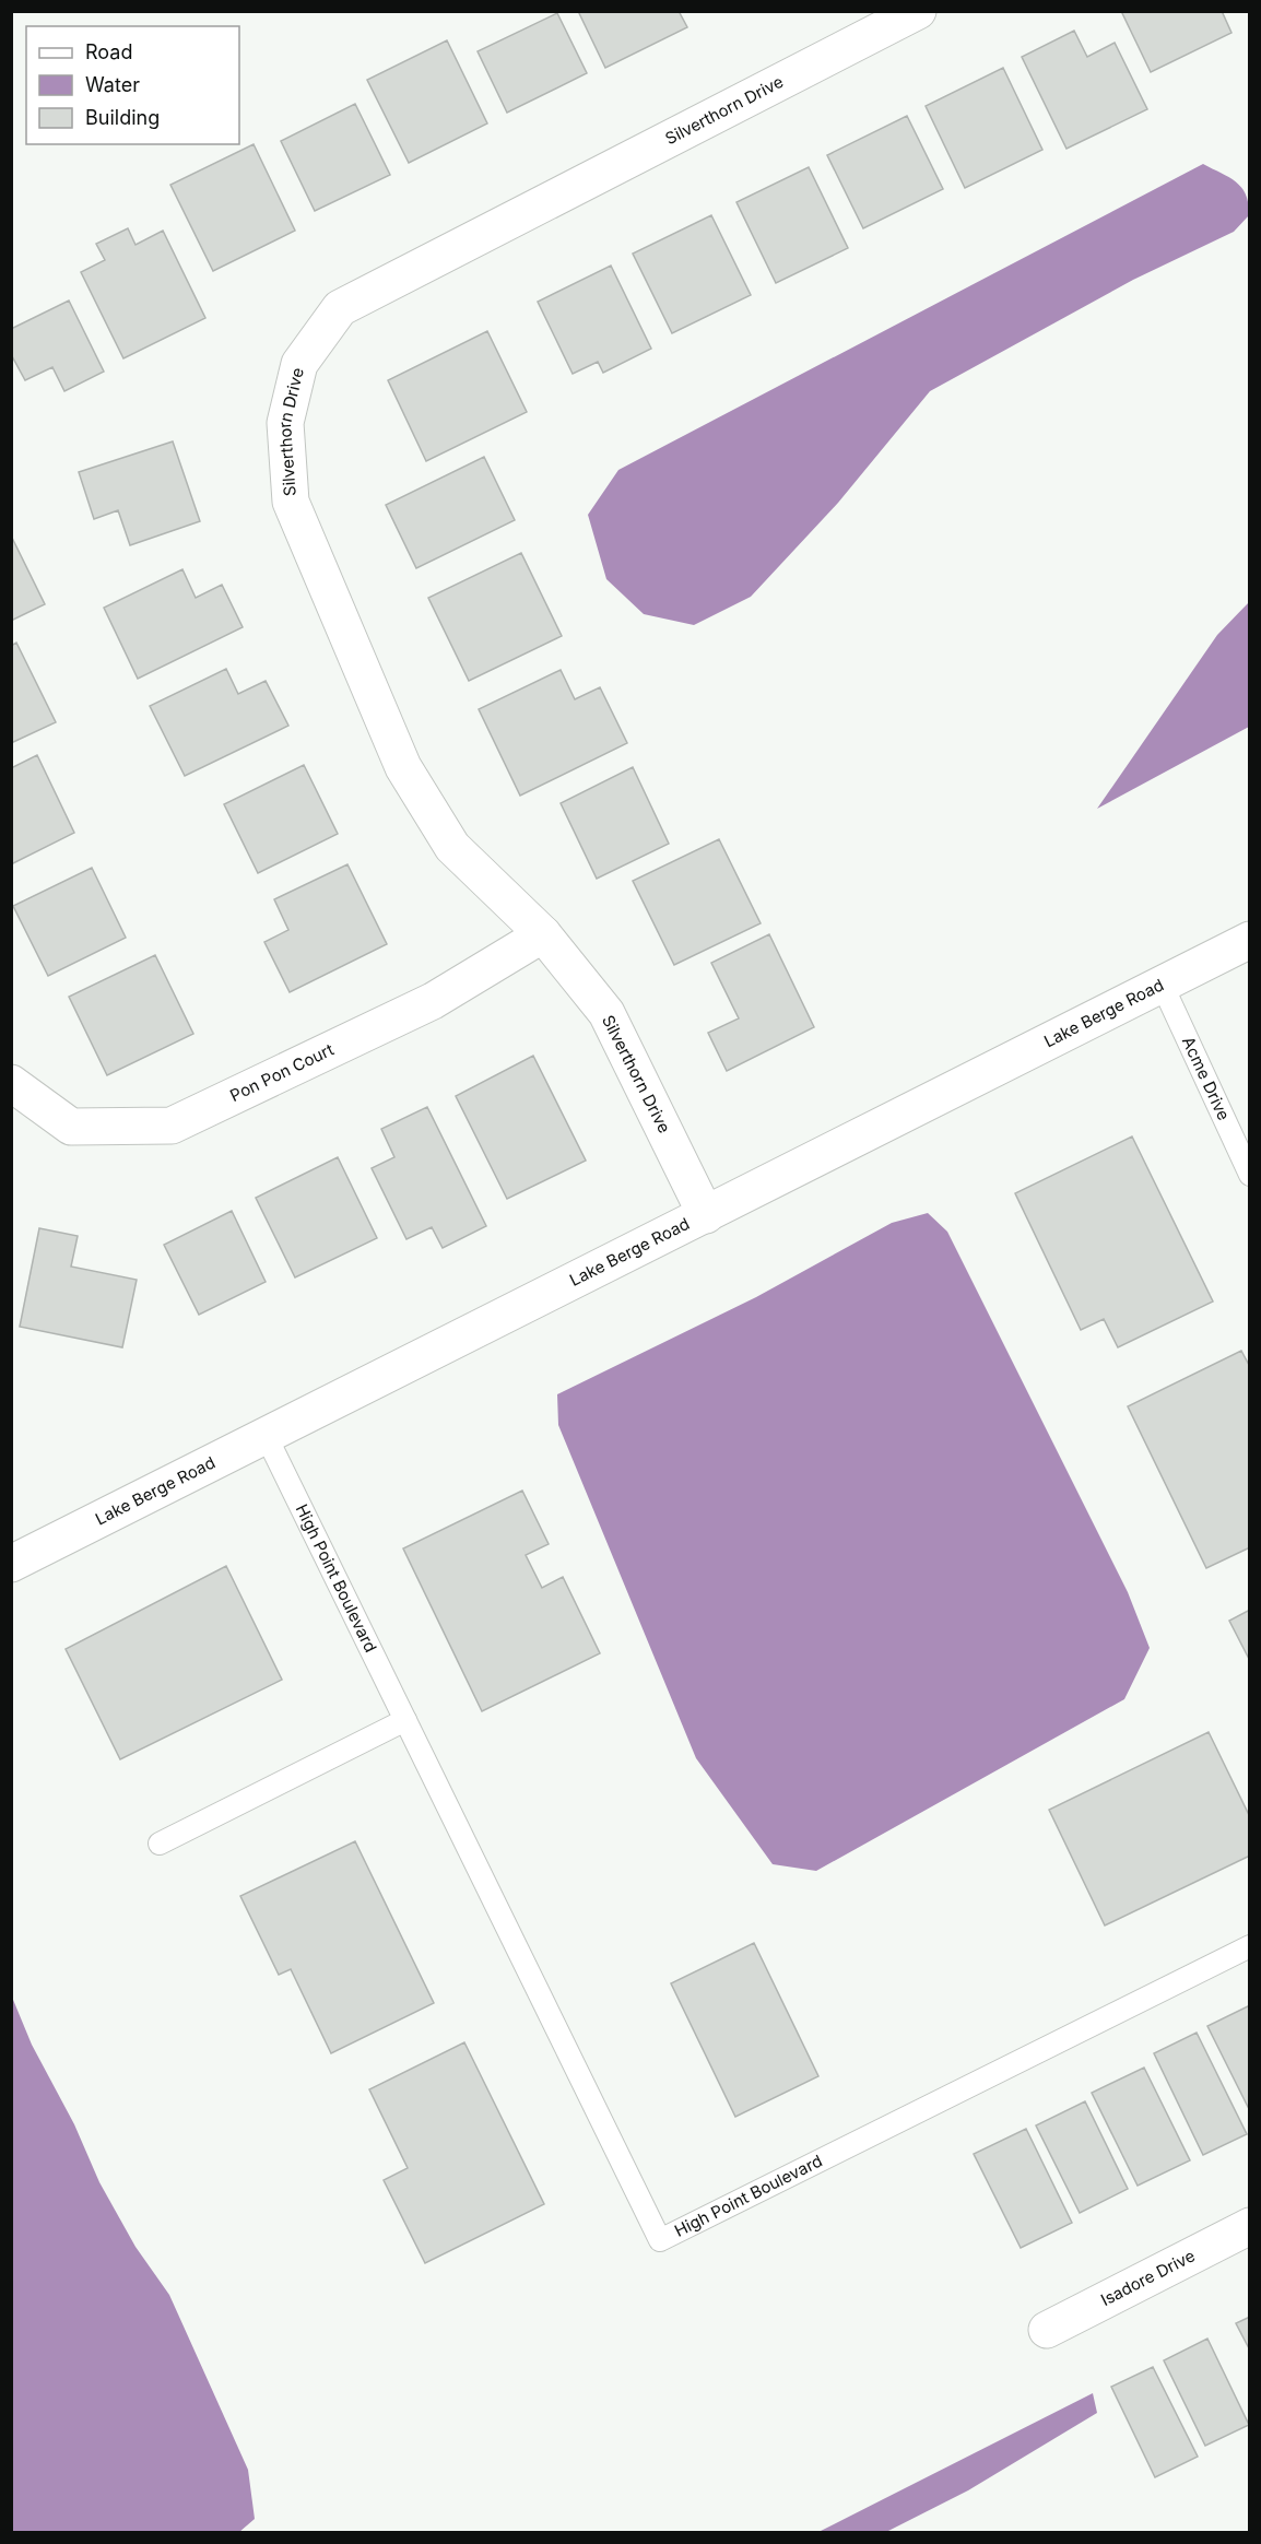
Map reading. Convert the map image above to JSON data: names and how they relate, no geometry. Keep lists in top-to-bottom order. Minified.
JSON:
{"streets":{"street":["Silverthorn Drive","Lake Berge Road","Pon Pon Court","Isadore Drive"],"lane":["Acme Drive","High Point Boulevard"]},"crossings":[["Silverthorn Drive","Lake Berge Road"],["Silverthorn Drive","Pon Pon Court"],["Lake Berge Road","Acme Drive"],["Lake Berge Road","High Point Boulevard"]],"legend":["Road","Water","Building"]}
